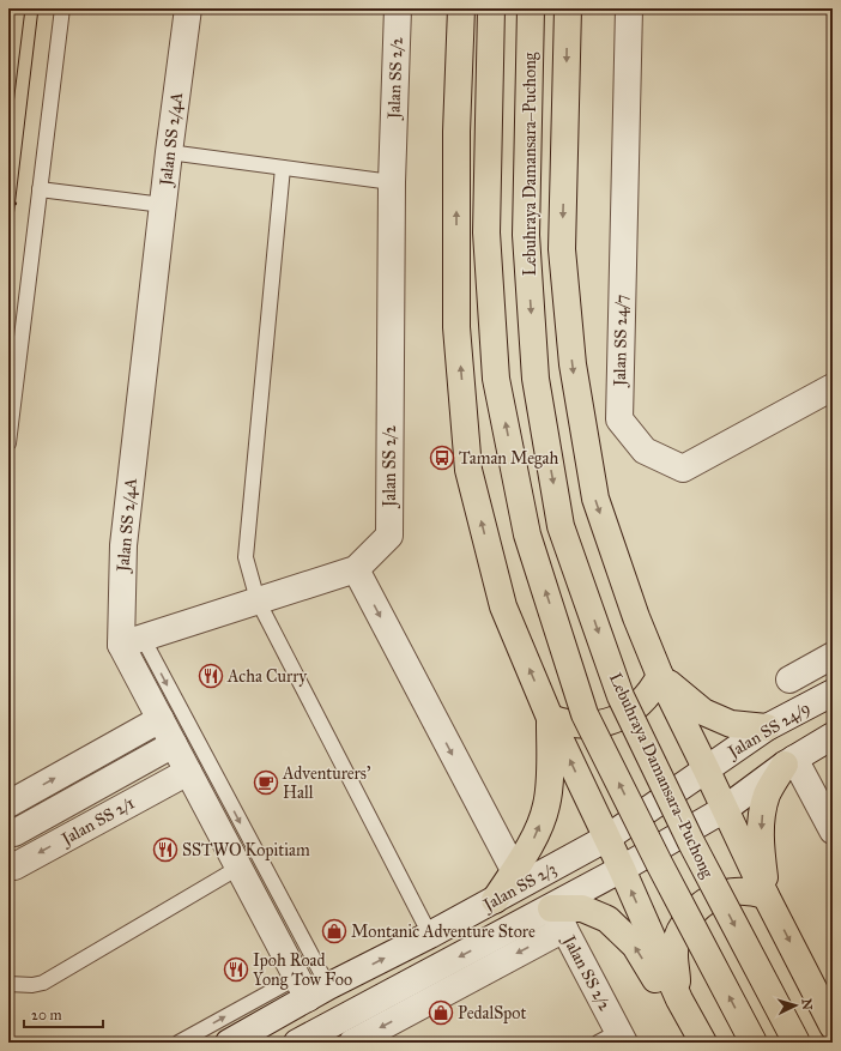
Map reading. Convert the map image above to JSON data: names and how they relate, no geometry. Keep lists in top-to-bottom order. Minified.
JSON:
{"streets":{"highway":["Lebuhraya Damansara–Puchong"],"street":["Jalan SS 2/2","Jalan SS 2/4A","Jalan SS 24/7","Jalan SS 24/9","Jalan SS 2/1","Jalan SS 2/3"]},"crossings":[["Jalan SS 2/2","Jalan SS 2/3"],["Jalan SS 2/4A","Jalan SS 2/1"],["Jalan SS 2/4A","Jalan SS 2/3"],["Jalan SS 24/9","Jalan SS 2/3"]],"places":{"bus stop":["Taman Megah"],"restaurant":["Acha Curry","SSTWO Kopitiam","Ipoh Road Yong Tow Foo"],"cafe":["Adventurers' Hall"],"shop":["Montanic Adventure Store","PedalSpot"]},"scale_bar":"20 m","north":"right"}
